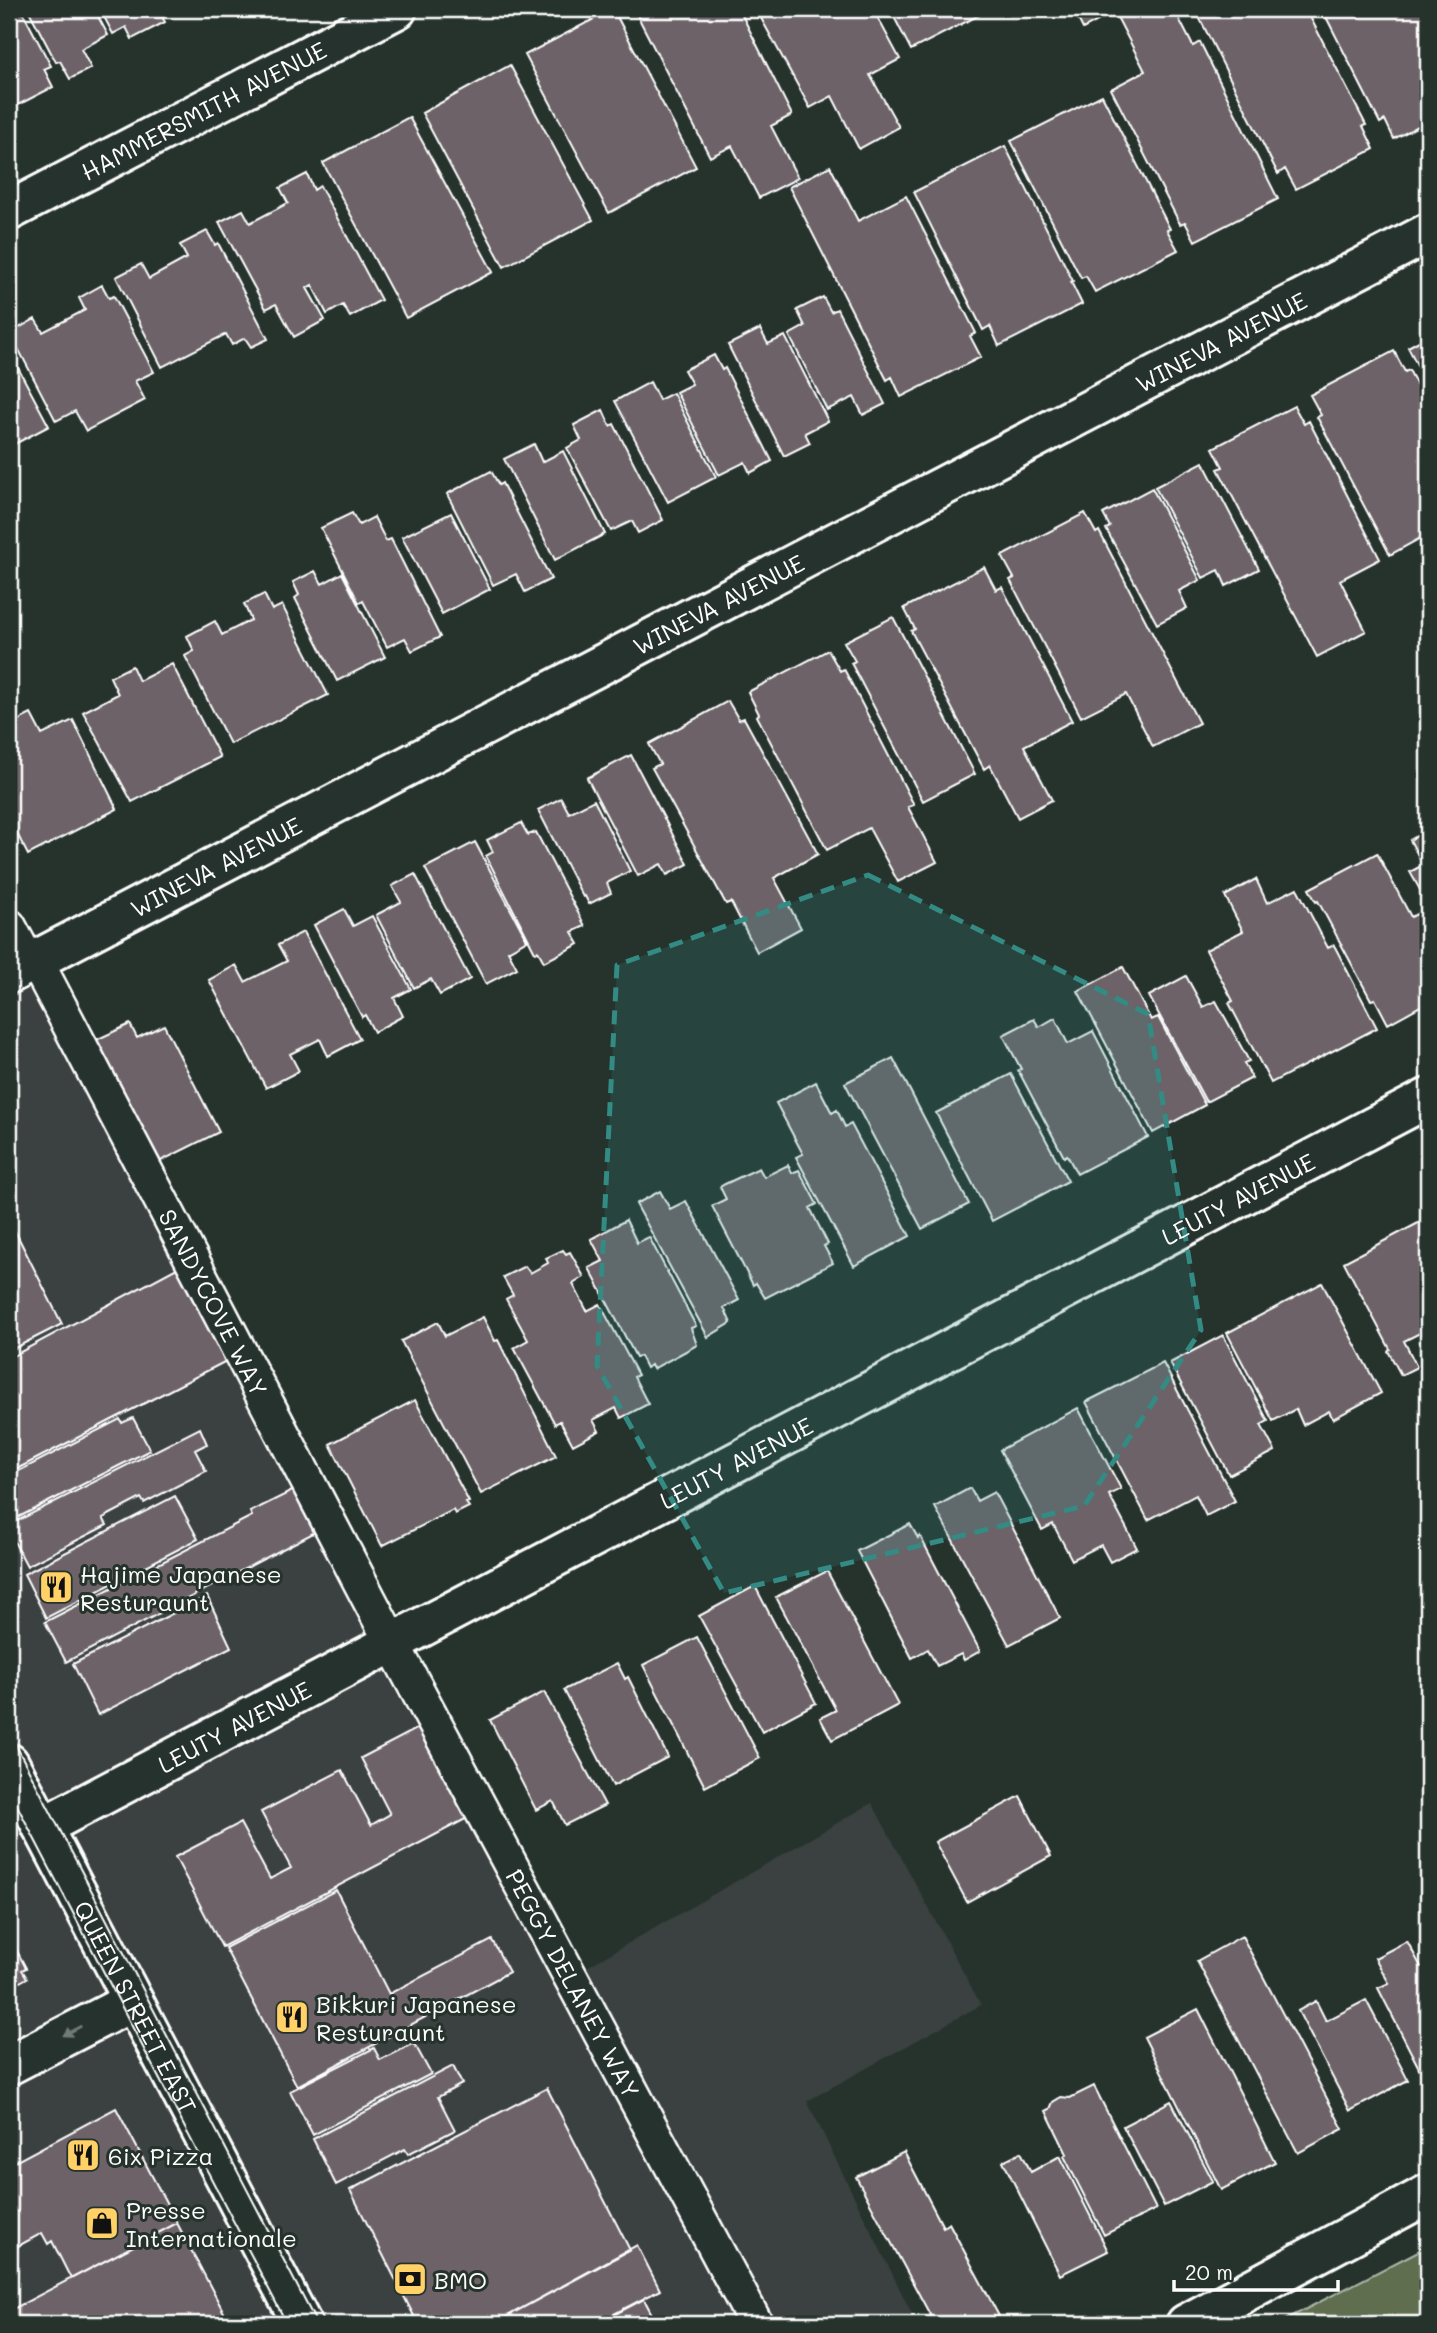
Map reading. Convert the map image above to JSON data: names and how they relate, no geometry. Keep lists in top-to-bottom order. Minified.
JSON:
{"streets":{"street":["HAMMERSMITH AVENUE","WINEVA AVENUE","LEUTY AVENUE","QUEEN STREET EAST"],"lane":["SANDYCOVE WAY","PEGGY DELANEY WAY"]},"crossings":[["WINEVA AVENUE","SANDYCOVE WAY"],["LEUTY AVENUE","SANDYCOVE WAY"],["LEUTY AVENUE","PEGGY DELANEY WAY"],["LEUTY AVENUE","QUEEN STREET EAST"],["SANDYCOVE WAY","PEGGY DELANEY WAY"]],"places":{"restaurant":["Hajime Japanese Resturaunt","Bikkuri Japanese Resturaunt","6ix Pizza"],"shop":["Presse Internationale"],"bank":["BMO"]},"scale_bar":"20 m"}
